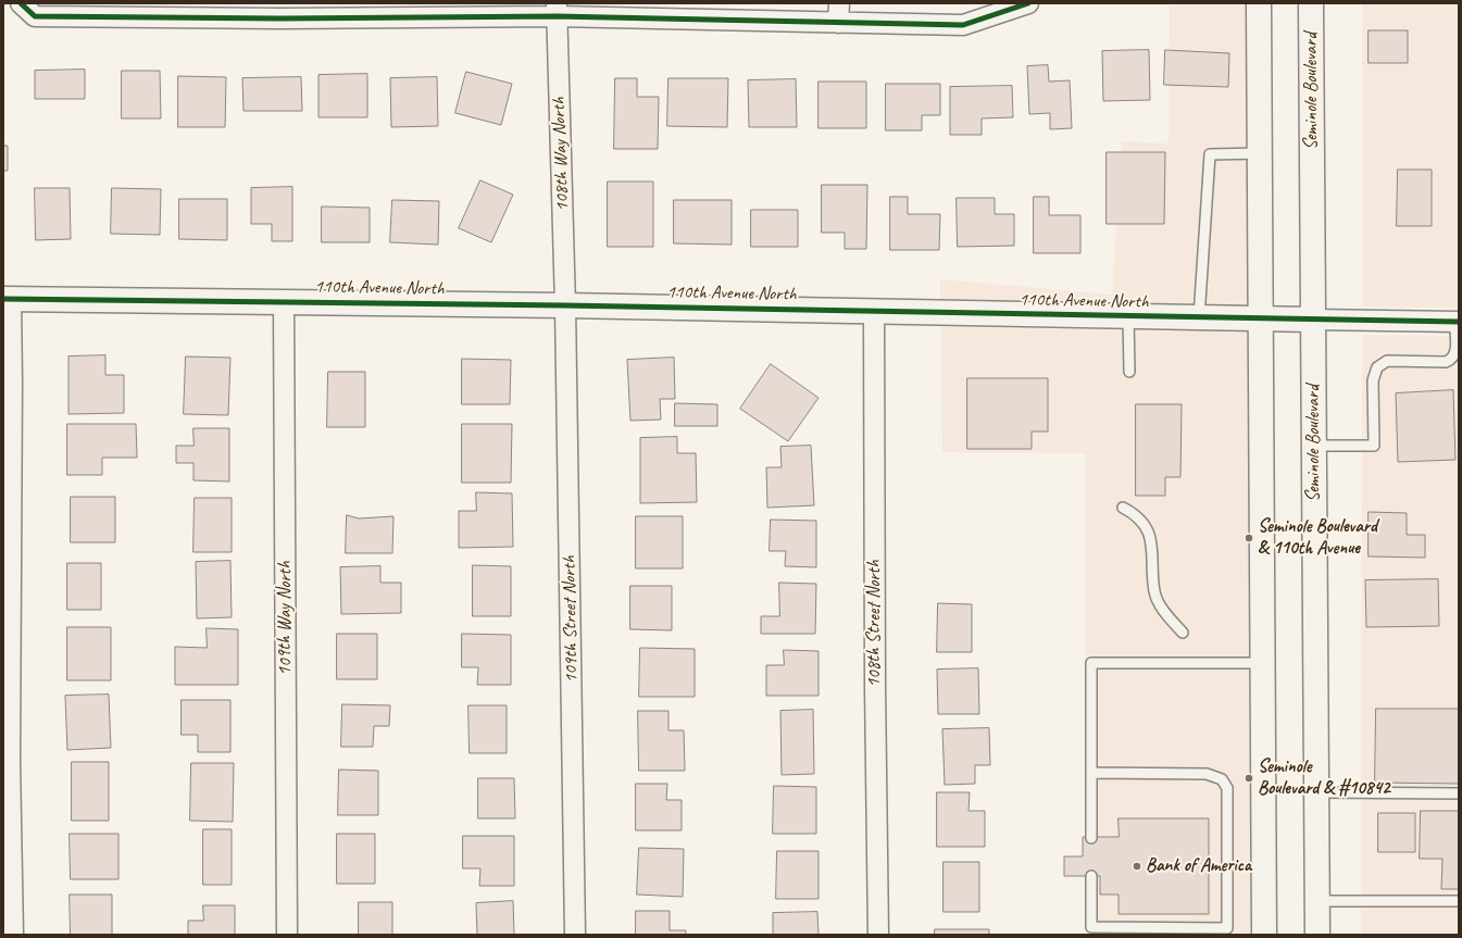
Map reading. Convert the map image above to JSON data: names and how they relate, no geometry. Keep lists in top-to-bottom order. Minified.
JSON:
{"streets":{"main road":["Seminole Boulevard","110th Avenue North"],"street":["108th Way North","109th Way North","109th Street North","108th Street North"]},"crossings":[["Seminole Boulevard","110th Avenue North"],["108th Way North","110th Avenue North"],["108th Way North","109th Street North"],["110th Avenue North","109th Way North"],["110th Avenue North","109th Street North"],["110th Avenue North","108th Street North"]],"places":["Seminole Boulevard & 110th Avenue","Seminole Boulevard & #10842","Bank of America"]}
